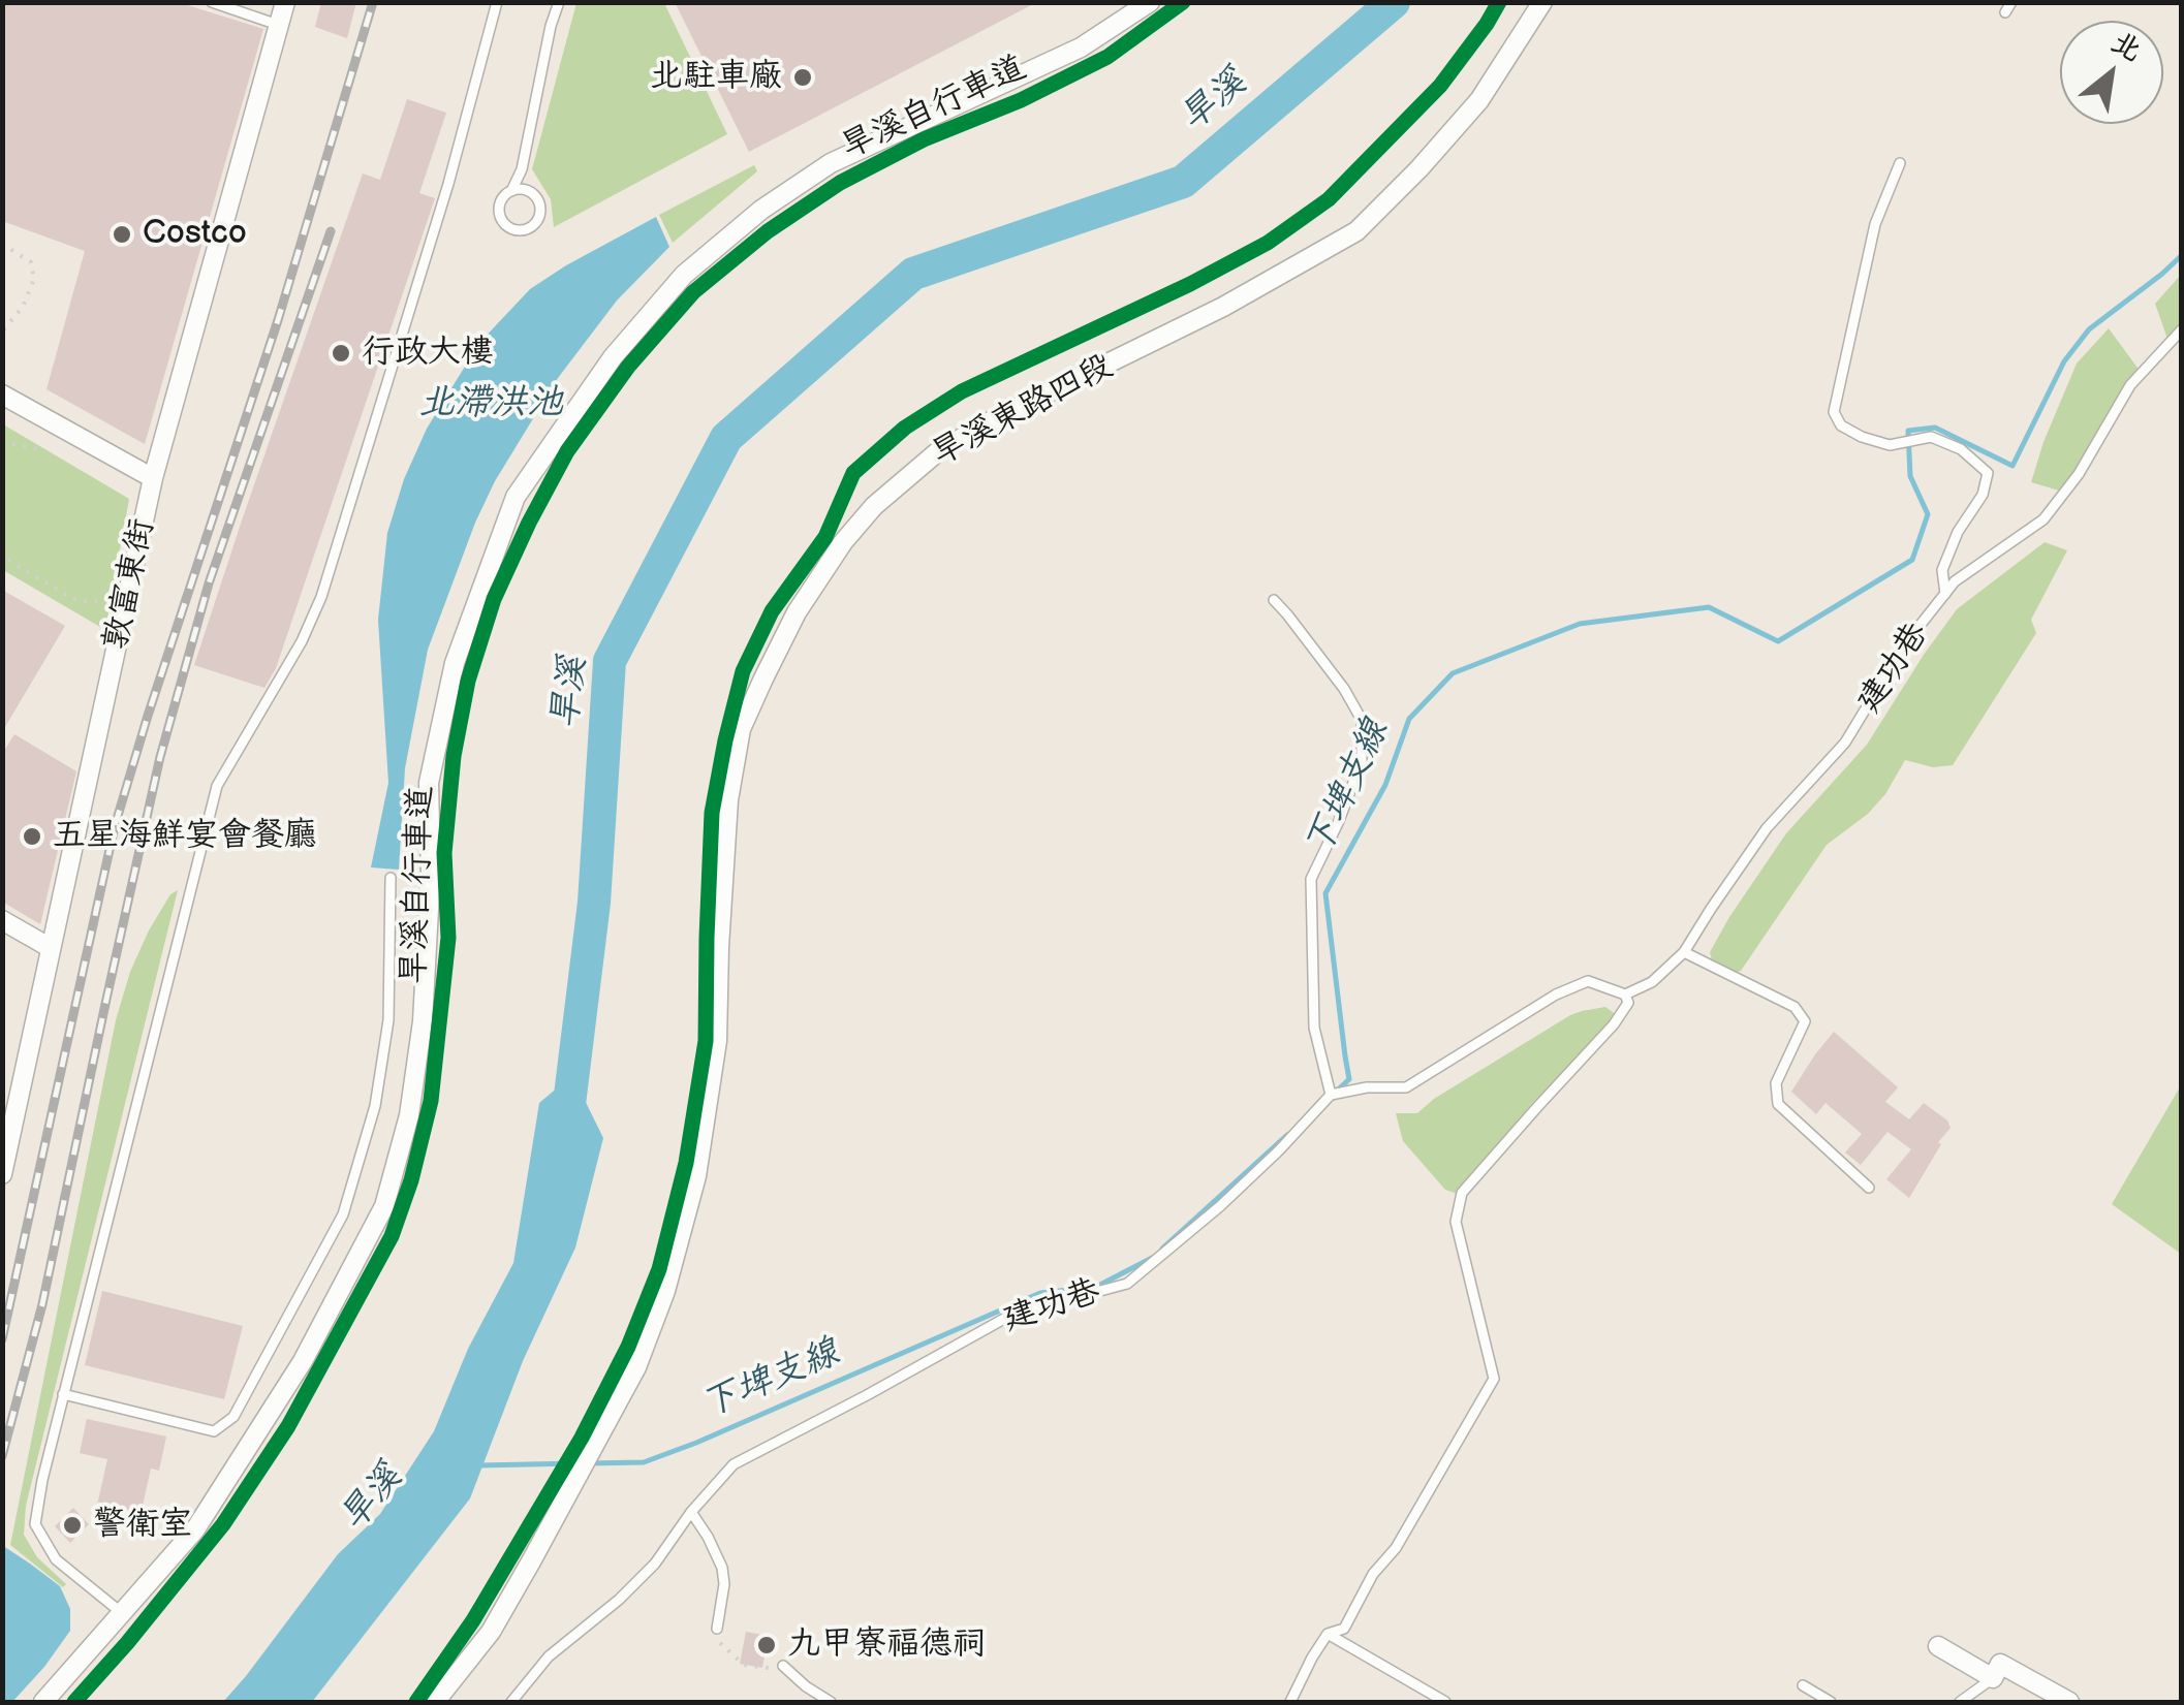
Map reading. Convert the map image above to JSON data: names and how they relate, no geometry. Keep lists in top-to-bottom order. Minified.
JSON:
{"streets":{"street":["旱溪東路四段","敦富東街"],"lane":["建功巷"],"cycle path":["旱溪自行車道"]},"water":["旱溪","北滯洪池","下埤支線"],"places":["北駐車廠","Costco","行政大樓","五星海鮮宴會餐廳","警衛室","九甲寮福德祠"],"north":"top right"}
